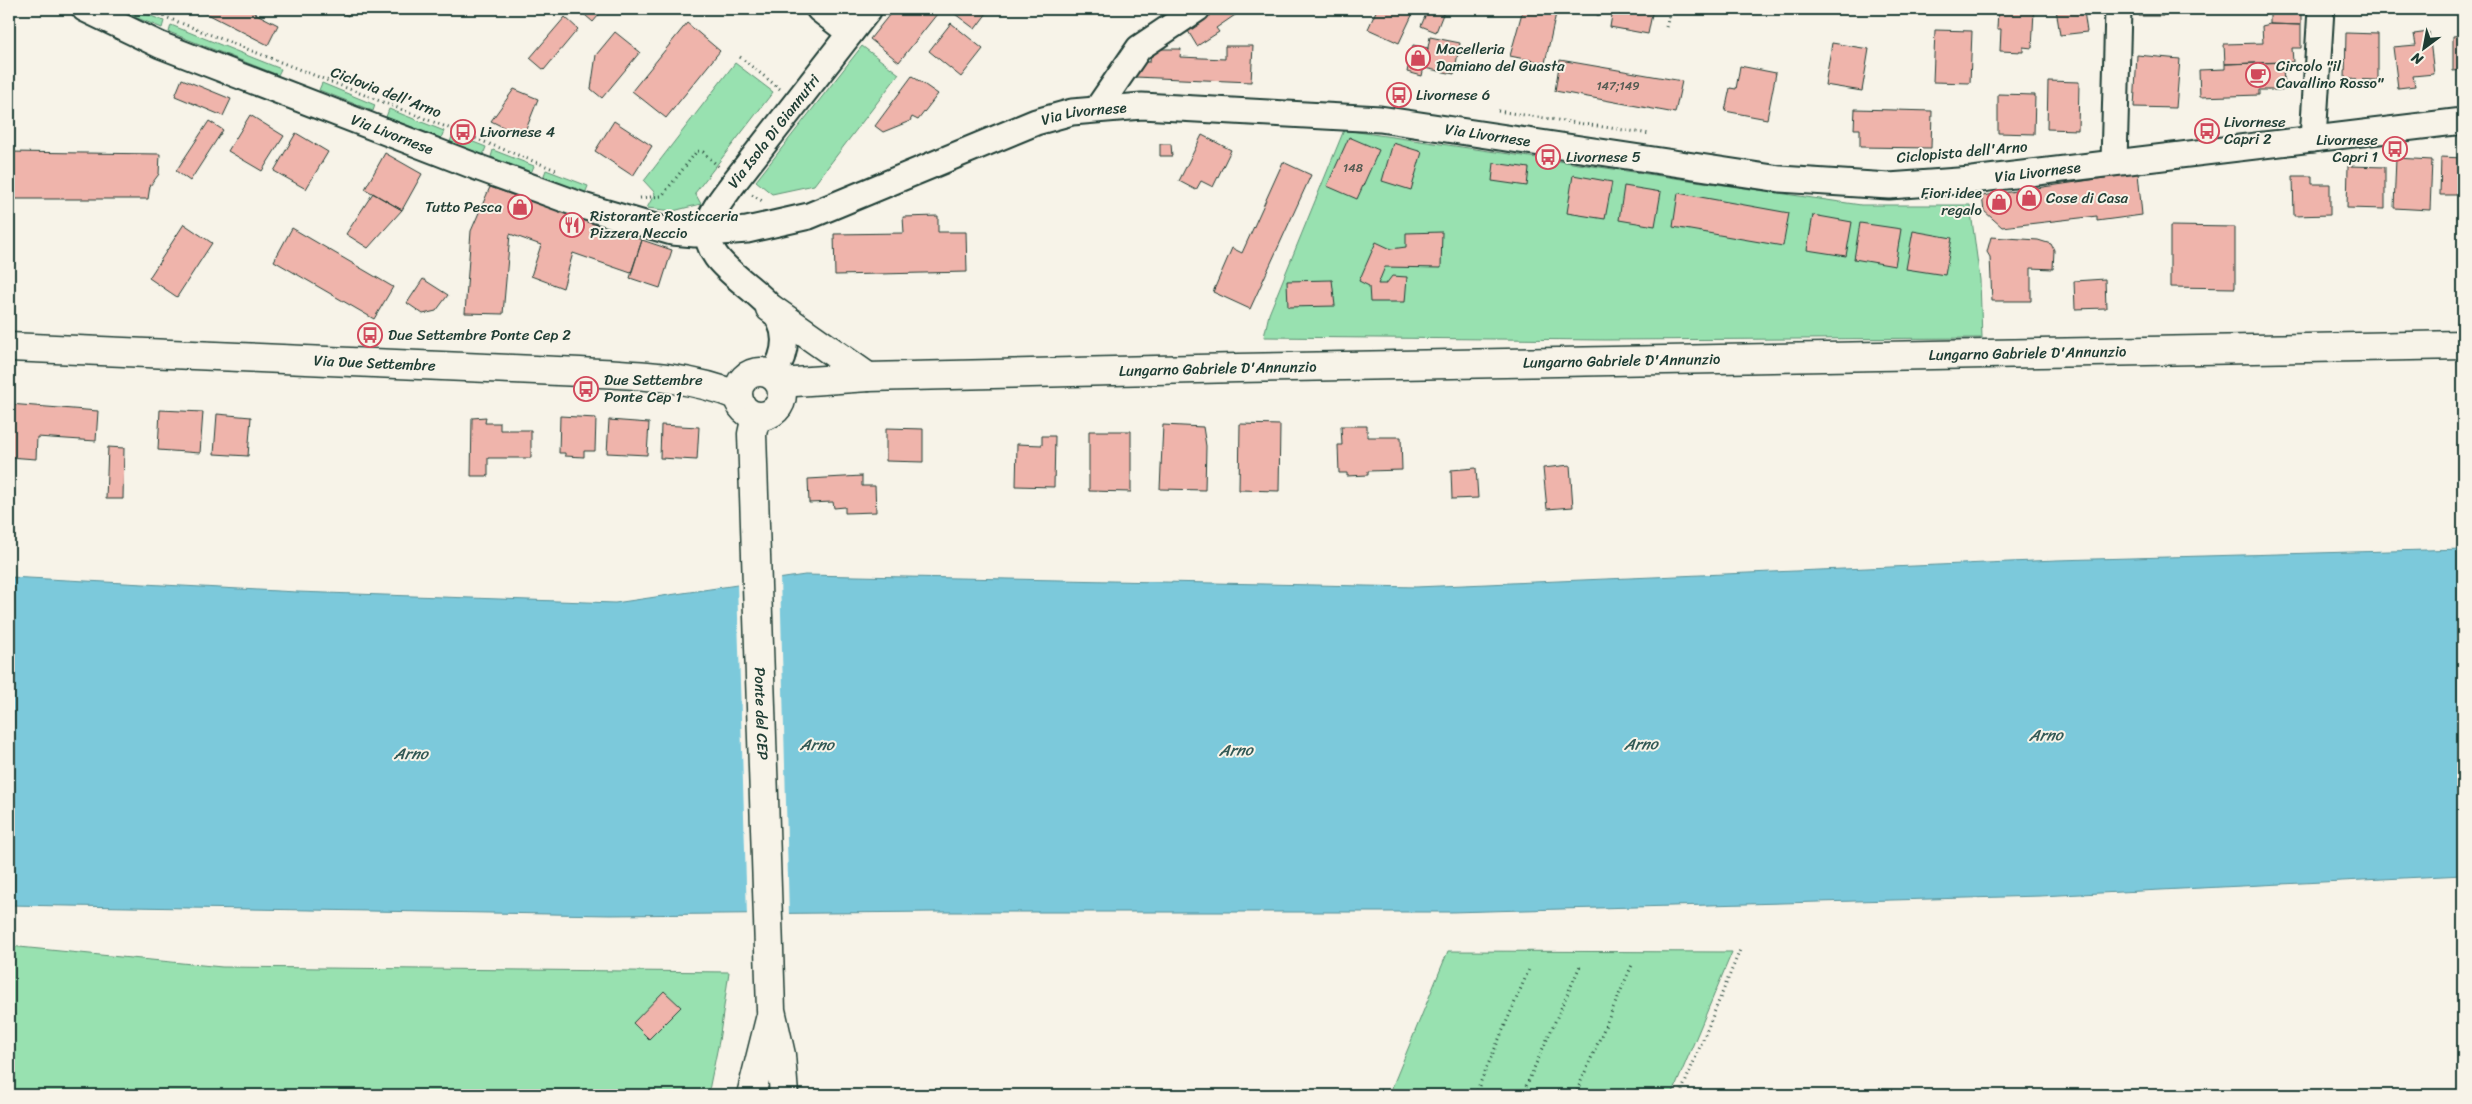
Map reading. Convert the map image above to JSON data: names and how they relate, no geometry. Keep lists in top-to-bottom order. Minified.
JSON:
{"streets":{"main road":["Lungarno Gabriele D'Annunzio","Via Due Settembre","Ponte del CEP"],"street":["Via Livornese","Via Isola Di Giannutri"],"path":["Ciclovia dell'Arno"]},"crossings":[["Via Livornese","Via Isola Di Giannutri"],["Lungarno Gabriele D'Annunzio","Via Due Settembre"],["Lungarno Gabriele D'Annunzio","Ponte del CEP"],["Via Due Settembre","Ponte del CEP"]],"water":["Arno"],"places":{"shop":["Macelleria Damiano del Guasta","Cose di Casa","Fiori idee regalo","Tutto Pesca"],"cafe":["Circolo \"il Cavallino Rosso\""],"bus stop":["Livornese 6","Livornese Capri 2","Livornese 4","Livornese Capri 1","Livornese 5","Due Settembre Ponte Cep 2","Due Settembre Ponte Cep 1"],"restaurant":["Ristorante Rosticceria Pizzera Neccio"]},"house_numbers":["147;149","148"],"north":"bottom left"}
